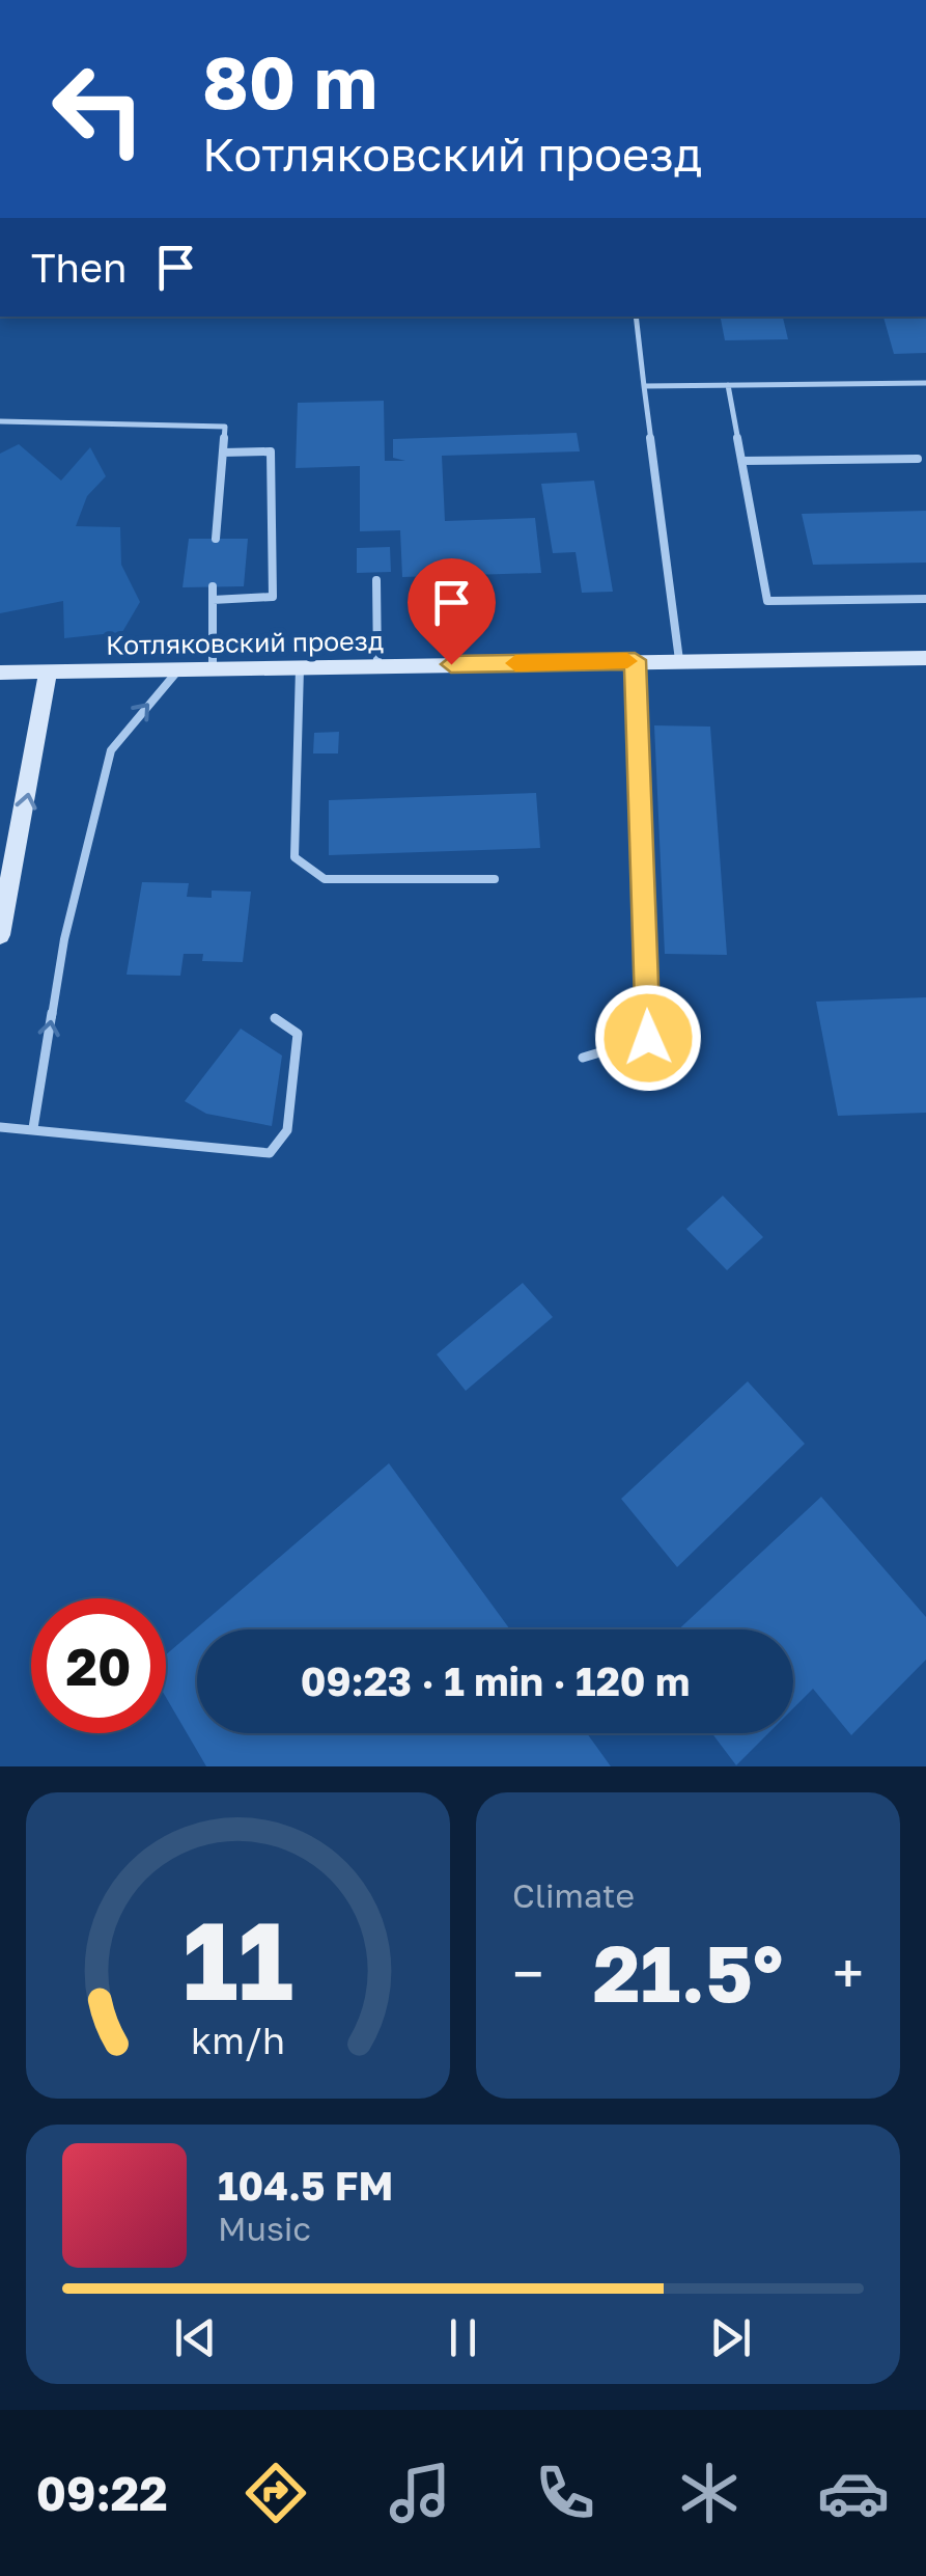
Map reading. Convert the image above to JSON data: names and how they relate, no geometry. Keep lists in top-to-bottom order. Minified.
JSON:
{"streets":{"main road":["Котляковский проезд"]},"page":{"turn":["80 m","Котляковский проезд"],"then":"Then","limit":"20","trip":"09:23 · 1 min · 120 m","tile":"Climate","heat":["−","21.5°","+"],"song":["104.5 FM","Music"],"tabs":"09:22","gauge":["11","km/h"]}}
